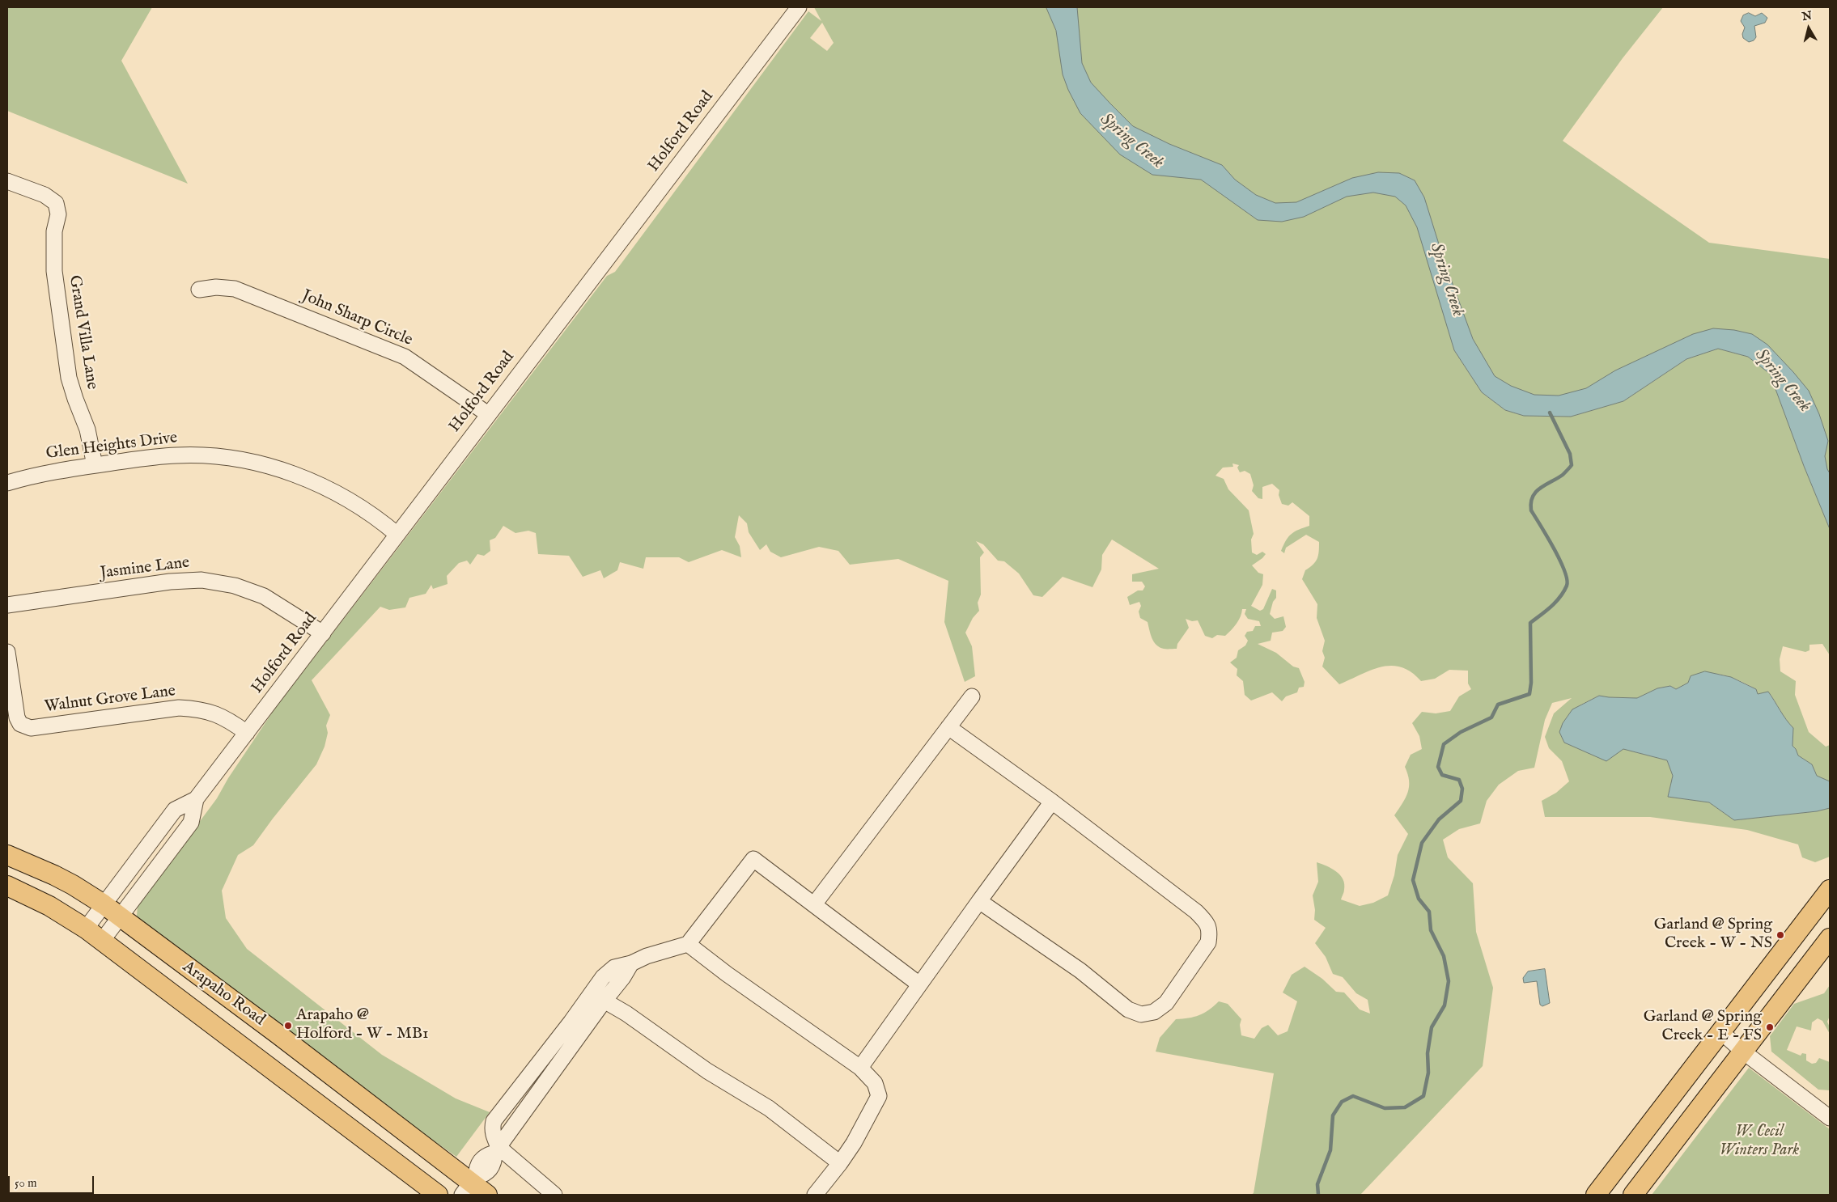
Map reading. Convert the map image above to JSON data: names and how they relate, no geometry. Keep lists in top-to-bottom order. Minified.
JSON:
{"streets":{"main road":["Arapaho Road"],"street":["Holford Road","John Sharp Circle","Grand Villa Lane","Glen Heights Drive","Jasmine Lane","Walnut Grove Lane"]},"crossings":[["Holford Road","John Sharp Circle"],["Holford Road","Glen Heights Drive"],["Holford Road","Jasmine Lane"],["Holford Road","Walnut Grove Lane"],["Holford Road","Arapaho Road"],["Grand Villa Lane","Glen Heights Drive"]],"water":["Spring Creek"],"parks":["W. Cecil Winters Park"],"places":["Garland @ Spring Creek - W - NS","Arapaho @ Holford - W - MB1","Garland @ Spring Creek - E - FS"],"scale_bar":"50 m","north":"top"}
